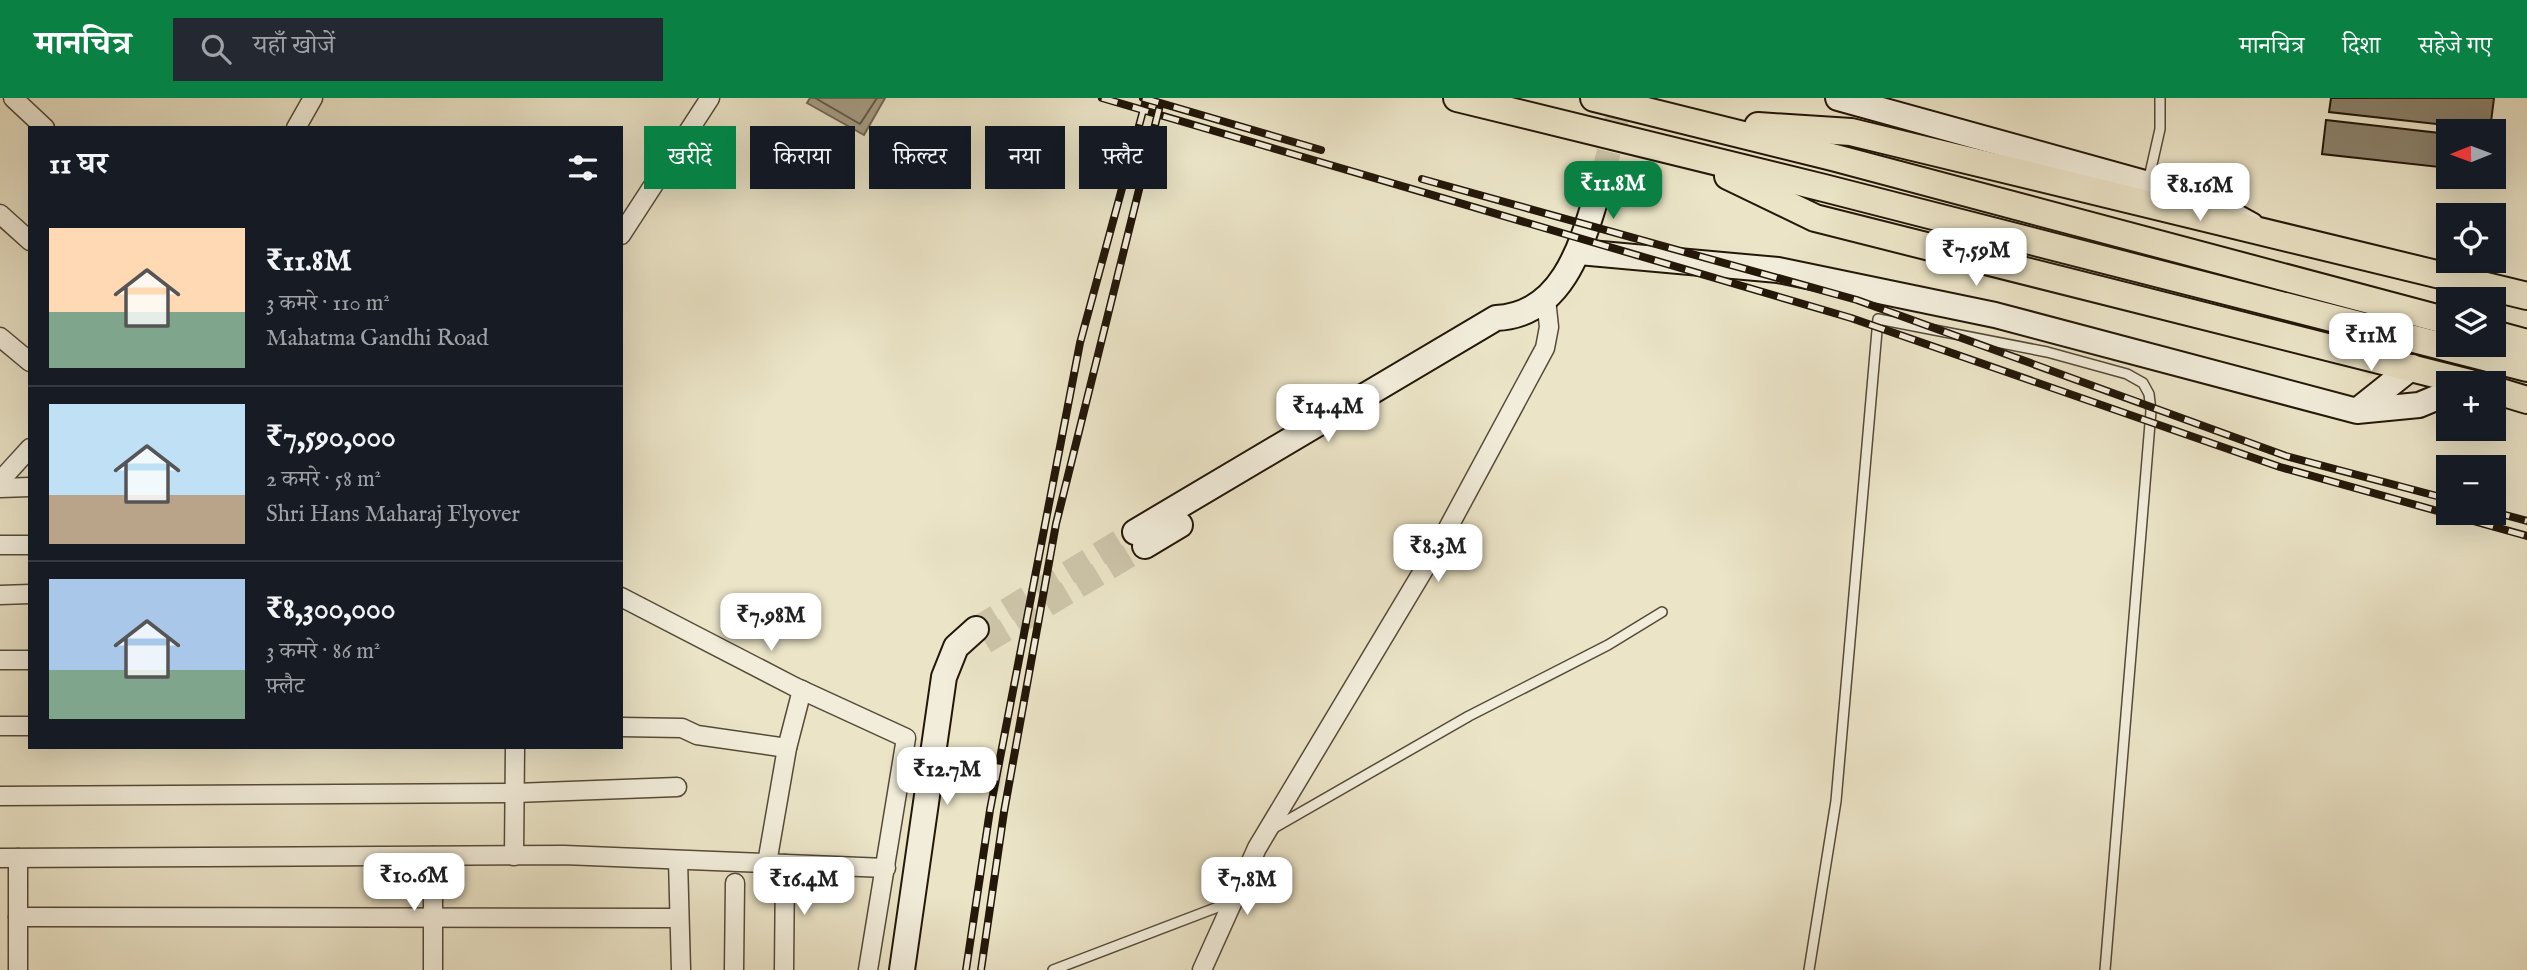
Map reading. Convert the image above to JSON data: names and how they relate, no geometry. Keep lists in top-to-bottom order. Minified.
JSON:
{"north":"left","page":{"header":"मानचित्र","search":"यहाँ खोजें","nav":["मानचित्र","दिशा","सहेजे गए"],"map_buttons":["+","−"],"chip":["खरीदें","किराया","फ़िल्टर","नया","फ़्लैट"],"heading":"11 घर","price":["₹11.8M","₹8.16M","₹7.59M","₹11M","₹14.4M","₹8.3M","₹7.98M","₹12.7M","₹10.6M","₹16.4M","₹7.8M"],"list":[{"name":"₹11.8M","note":"3 कमरे · 110 m² · Mahatma Gandhi Road"},{"name":"₹7,590,000","note":"2 कमरे · 58 m² · Shri Hans Maharaj Flyover"},{"name":"₹8,300,000","note":"3 कमरे · 86 m² · फ़्लैट"}]}}
